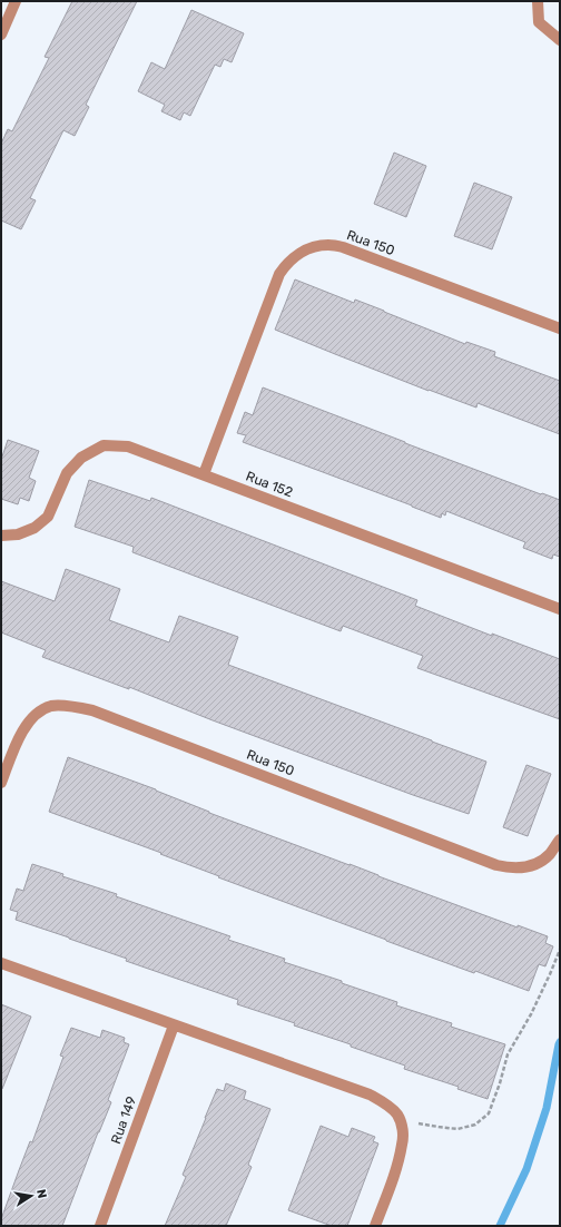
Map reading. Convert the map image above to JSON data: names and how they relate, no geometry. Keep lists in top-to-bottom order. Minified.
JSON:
{"streets":{"street":["Rua 150","Rua 152","Rua 149"]},"crossings":[["Rua 150","Rua 152"]],"north":"right"}
